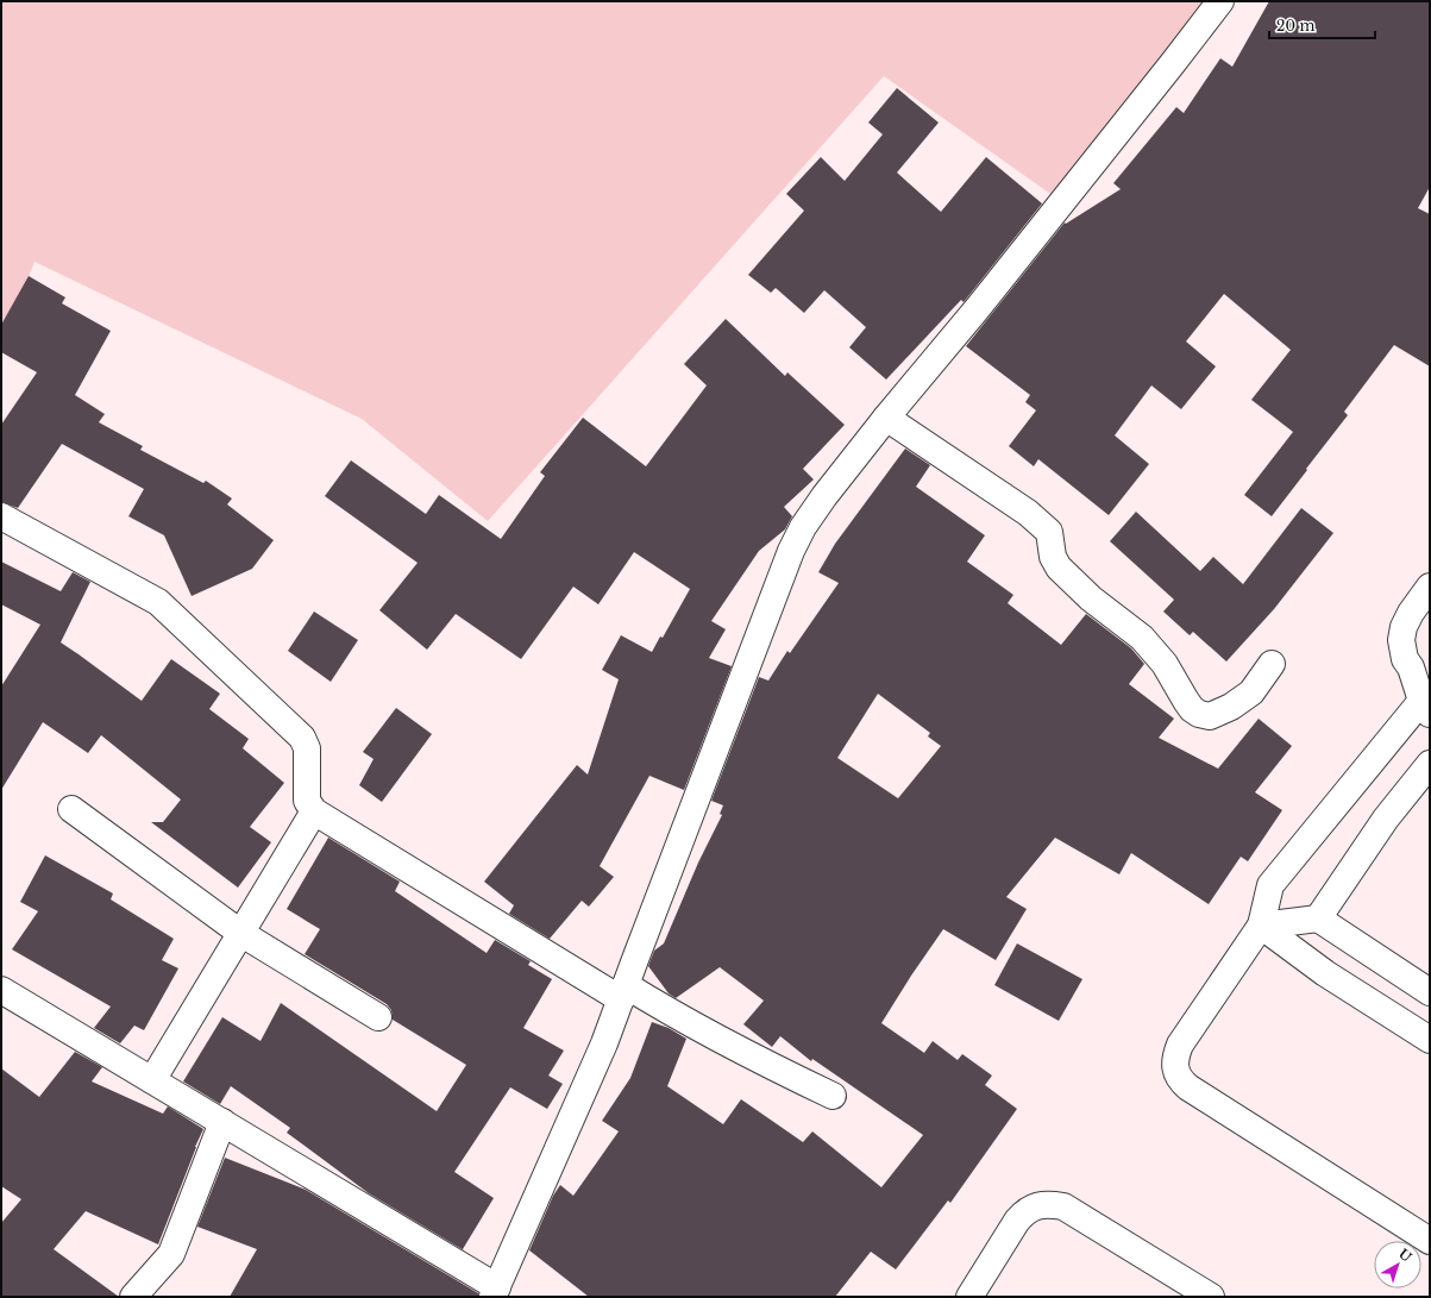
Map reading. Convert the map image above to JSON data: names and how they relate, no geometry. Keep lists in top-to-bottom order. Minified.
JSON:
{"scale_bar":"20 m","north":"top right"}
